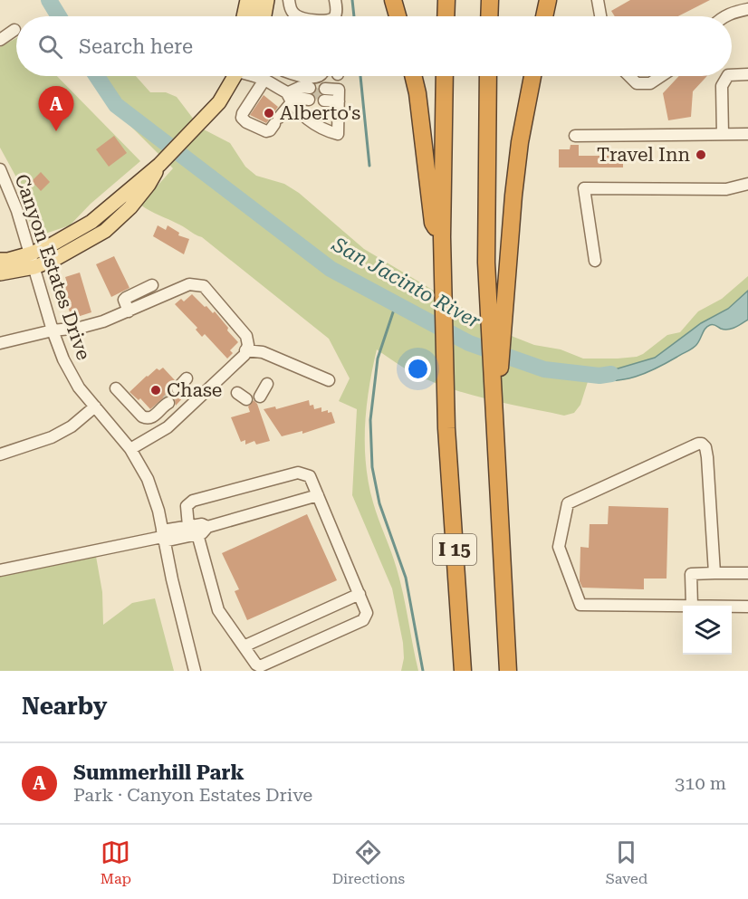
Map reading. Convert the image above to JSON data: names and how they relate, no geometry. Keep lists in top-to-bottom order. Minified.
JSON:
{"streets":{"highway":["I 15"],"street":["Canyon Estates Drive"]},"water":["San Jacinto River"],"places":["Alberto's","Travel Inn","Chase"],"page":{"search":"Search here","pins":"A","heading":"Nearby","list":[{"mark":"A","name":"Summerhill Park","note":"Park · Canyon Estates Drive","value":"310 m"}],"nav":["Map","Directions","Saved"]}}
